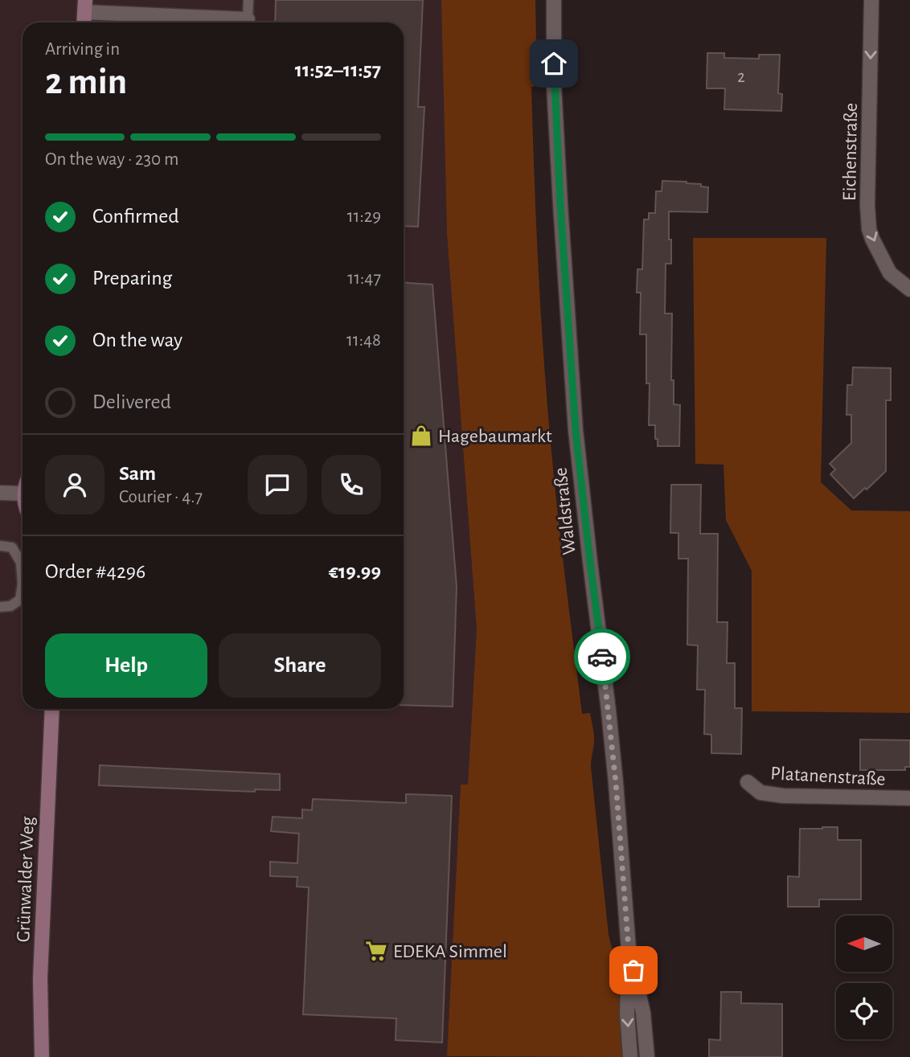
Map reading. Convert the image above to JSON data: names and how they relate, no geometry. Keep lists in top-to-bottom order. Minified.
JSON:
{"streets":{"main road":["Grünwalder Weg"],"street":["Eichenstraße","Waldstraße","Platanenstraße"]},"one_way":["Eichenstraße"],"places":{"shop":["Hagebaumarkt"],"supermarket":["EDEKA Simmel"]},"house_numbers":["2"],"north":"left","page":{"heading":["2 min","Arriving in","11:52–11:57"],"panel":["Sam","Courier · 4.7","Order #4296","€19.99"],"bar":"On the way · 230 m","list":[["Confirmed","11:29"],["Preparing","11:47"],["On the way","11:48"],"Delivered"],"buttons":["Help","Share"]}}
